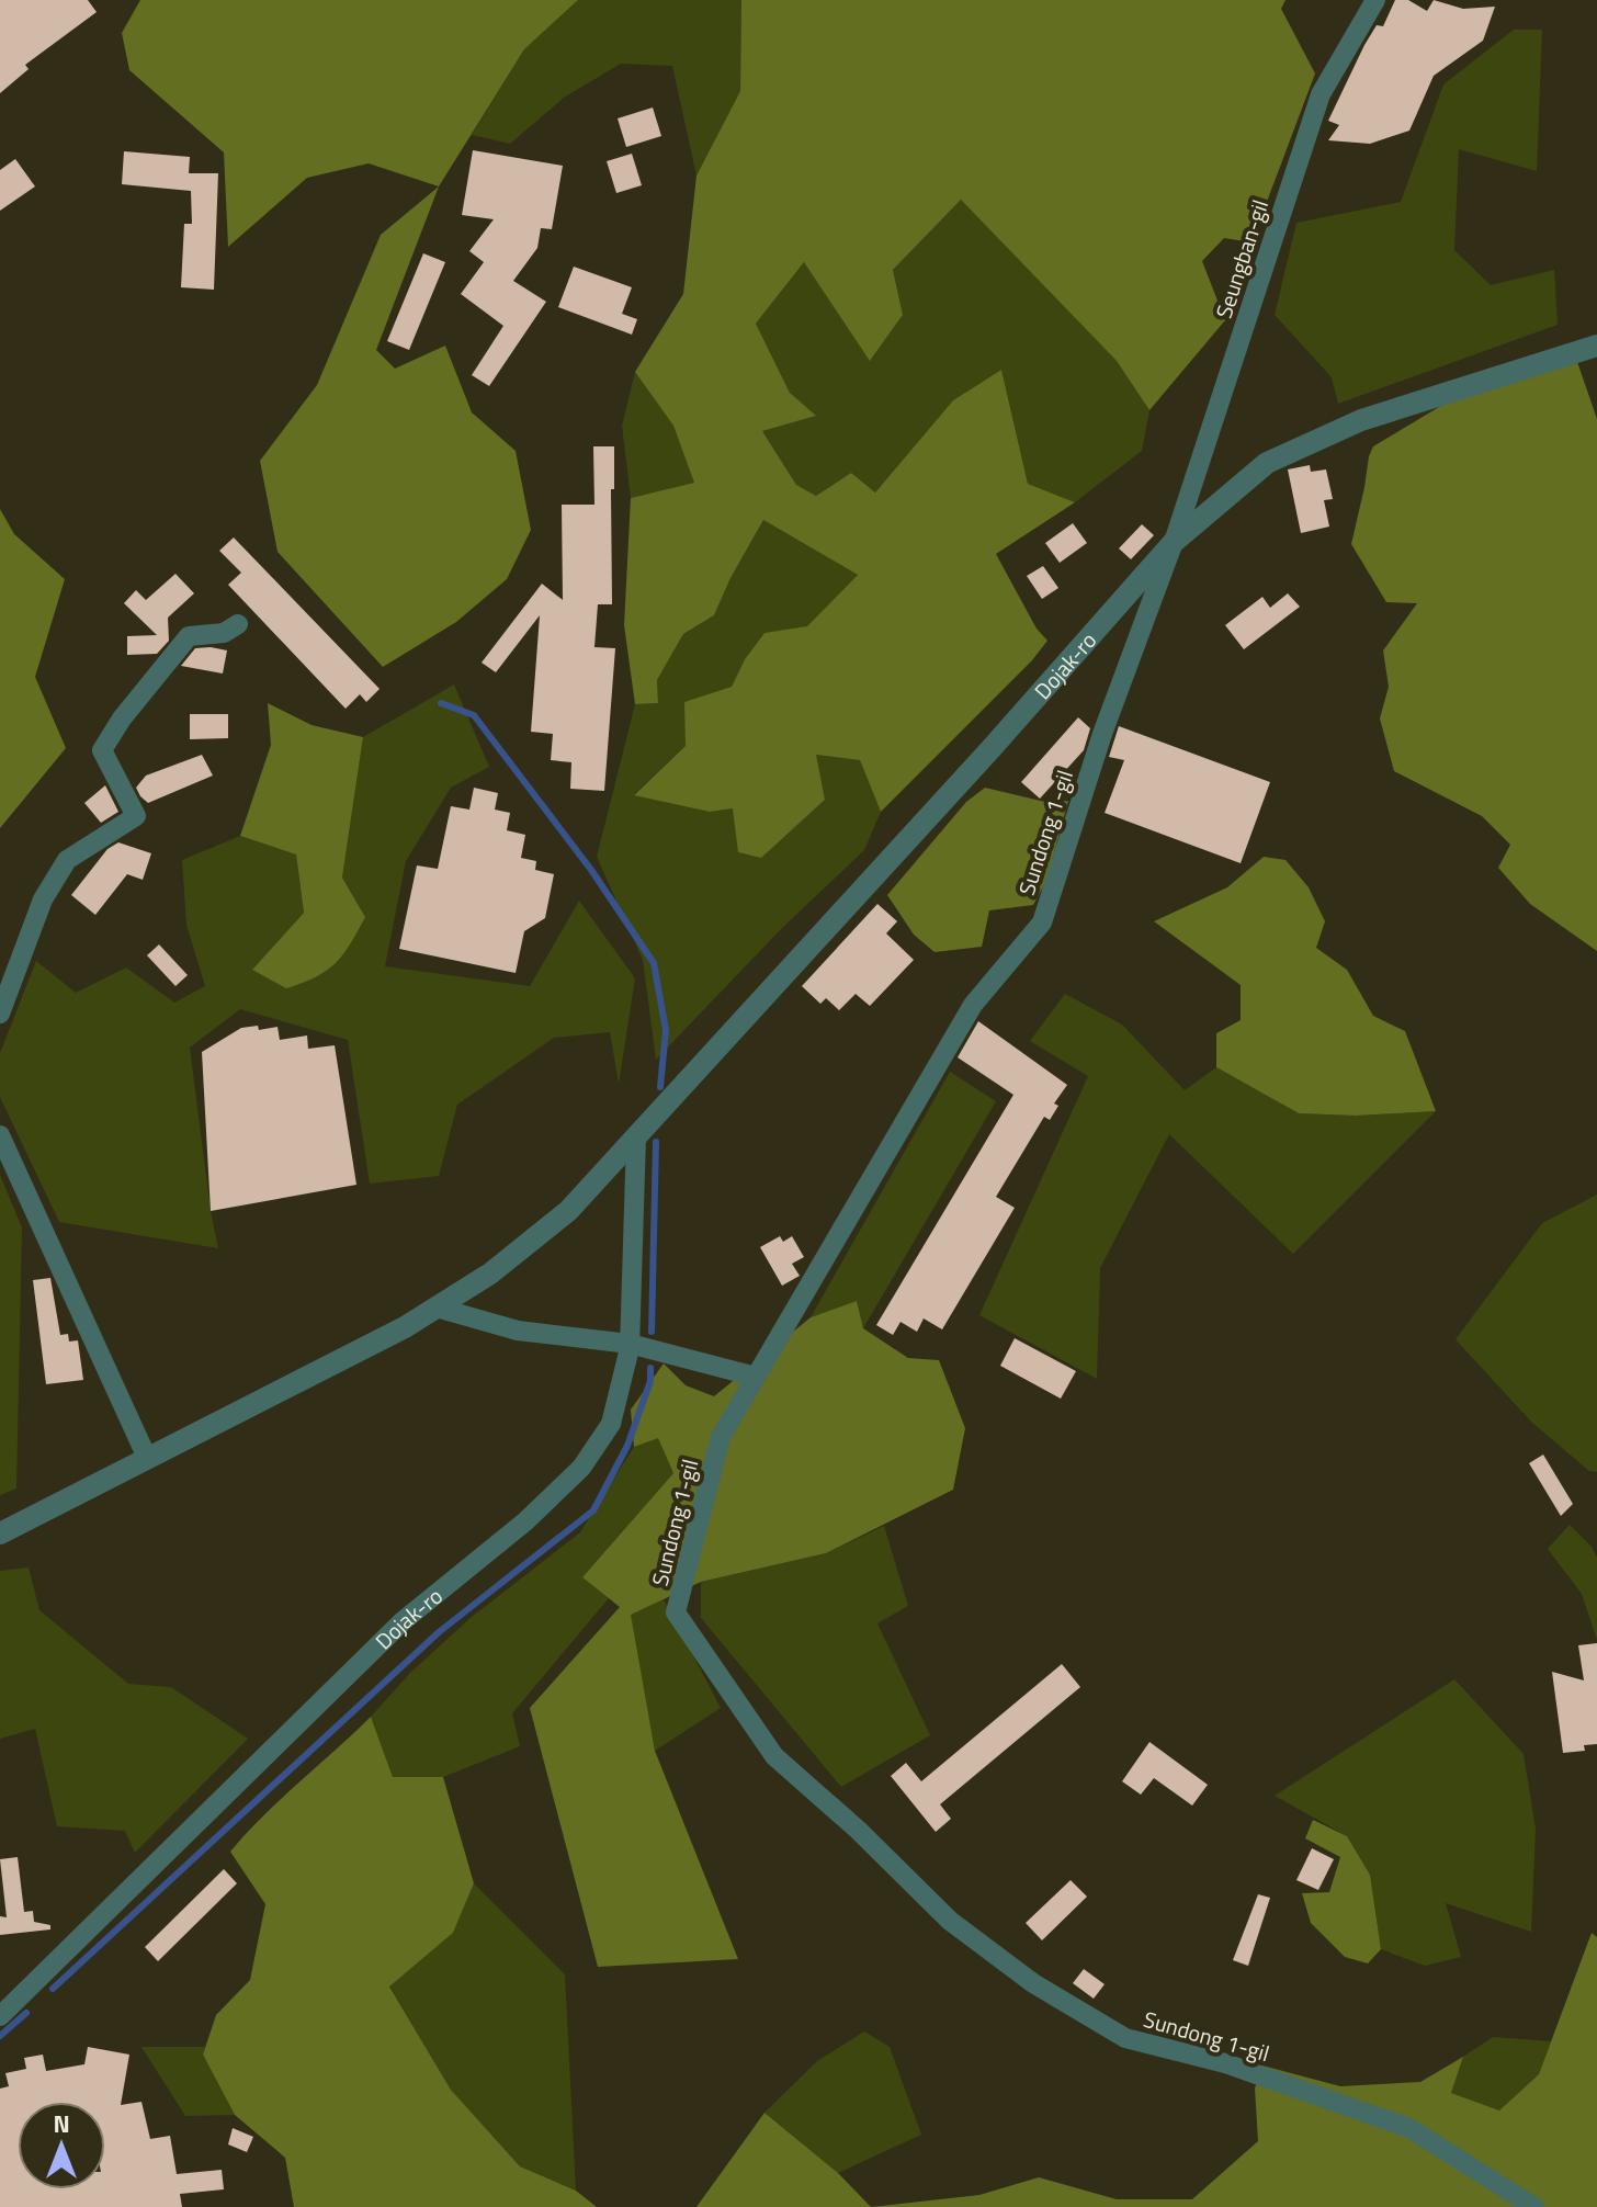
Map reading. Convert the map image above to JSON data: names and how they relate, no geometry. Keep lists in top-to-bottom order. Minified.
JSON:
{"streets":{"street":["Seungban-gil","Dojak-ro","Sundong 1-gil"]},"crossings":[["Seungban-gil","Dojak-ro"],["Seungban-gil","Sundong 1-gil"],["Dojak-ro","Sundong 1-gil"]],"north":"top"}
